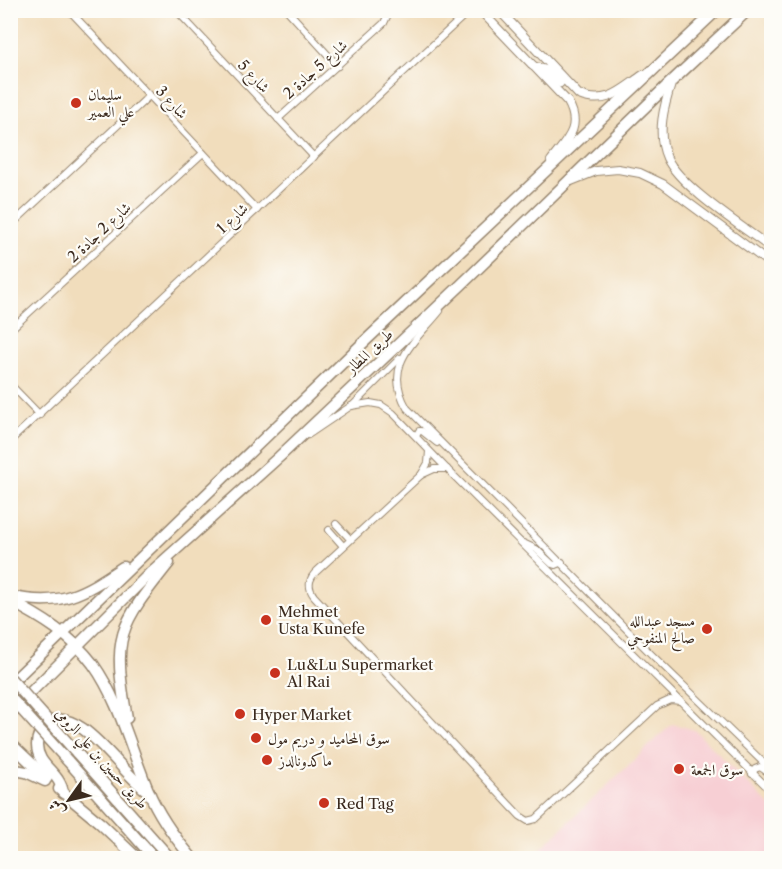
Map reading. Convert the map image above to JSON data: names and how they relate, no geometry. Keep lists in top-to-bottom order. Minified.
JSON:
{"streets":{"highway":["طريق المطار","طريق حسين بن علي الرومي"],"street":["شارع 5 جادة 2","شارع 5","شارع 3","شارع 1","شارع 2 جادة 2"]},"crossings":[["شارع 5 جادة 2","شارع 5"],["شارع 5","شارع 1"],["شارع 3","شارع 1"],["شارع 3","شارع 2 جادة 2"]],"places":["سليمان علي العمير","Mehmet Usta Kunefe","مسجد عبدالله صالح المنفوحي","Lu&Lu Supermarket Al Rai","Hyper Market","سوق المحاميد و دريم مول","ماكدونالدز","سوق الجمعة","Red Tag"],"north":"bottom left"}
